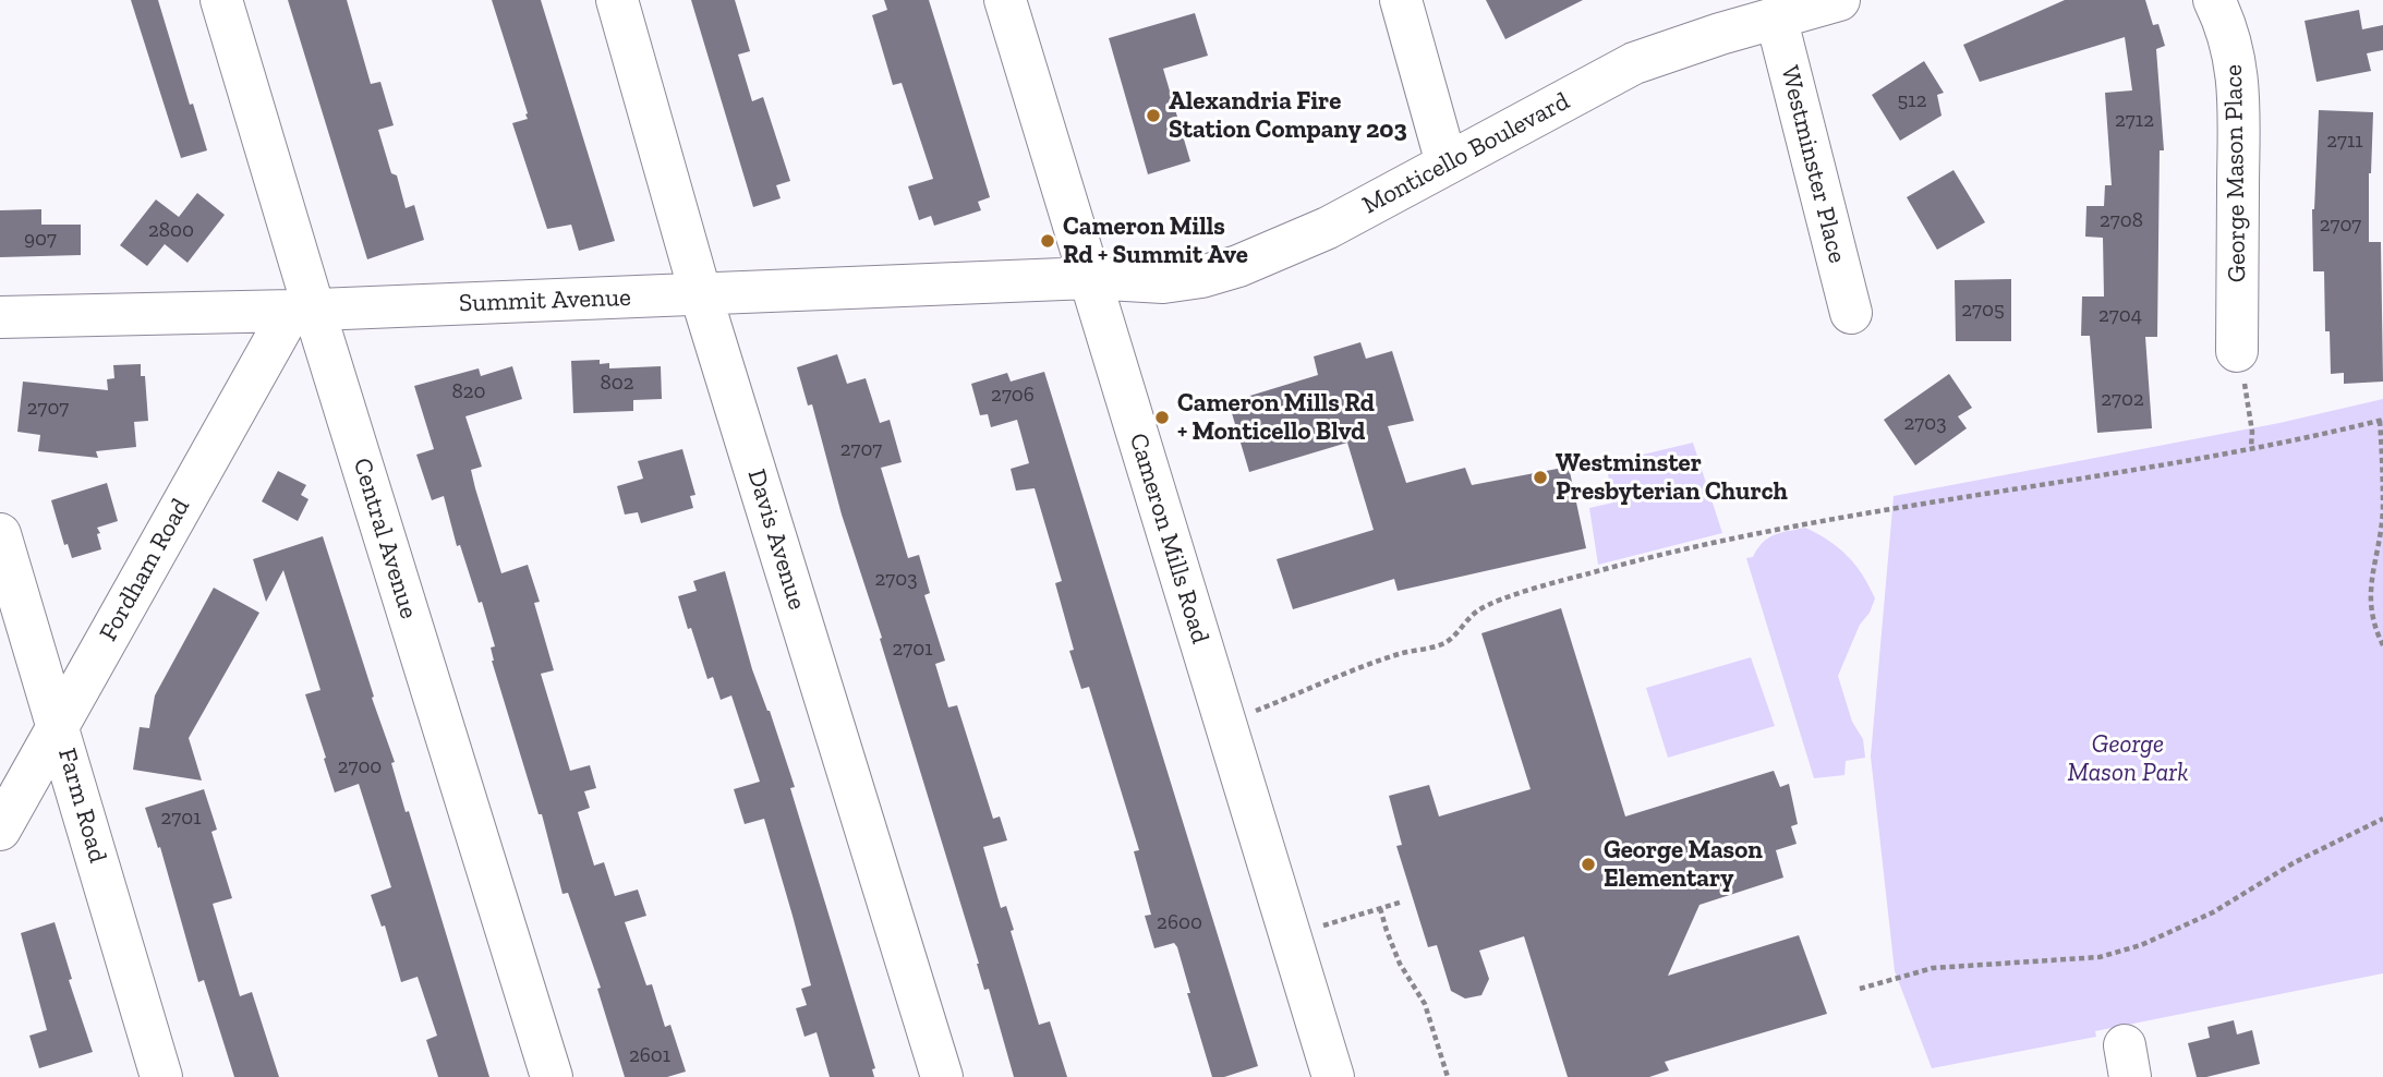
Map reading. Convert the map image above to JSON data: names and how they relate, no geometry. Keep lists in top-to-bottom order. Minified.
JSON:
{"streets":{"street":["Monticello Boulevard","Westminster Place","George Mason Place","Summit Avenue","Central Avenue","Cameron Mills Road","Davis Avenue","Fordham Road","Farm Road"]},"crossings":[["Monticello Boulevard","Westminster Place"],["Monticello Boulevard","Summit Avenue"],["Monticello Boulevard","Cameron Mills Road"],["Summit Avenue","Central Avenue"],["Summit Avenue","Cameron Mills Road"],["Summit Avenue","Davis Avenue"],["Summit Avenue","Fordham Road"],["Central Avenue","Fordham Road"],["Fordham Road","Farm Road"]],"parks":["George Mason Park"],"places":["Alexandria Fire Station Company 203","Cameron Mills Rd + Summit Ave","Cameron Mills Rd + Monticello Blvd","Westminster Presbyterian Church","George Mason Elementary"],"house_numbers":["512","2712","2711","2708","2707","2800","907","2705","2704","802","820","2706","2702","2707","2703","2707","2703","2701","2700","2701","2600","2601"]}
